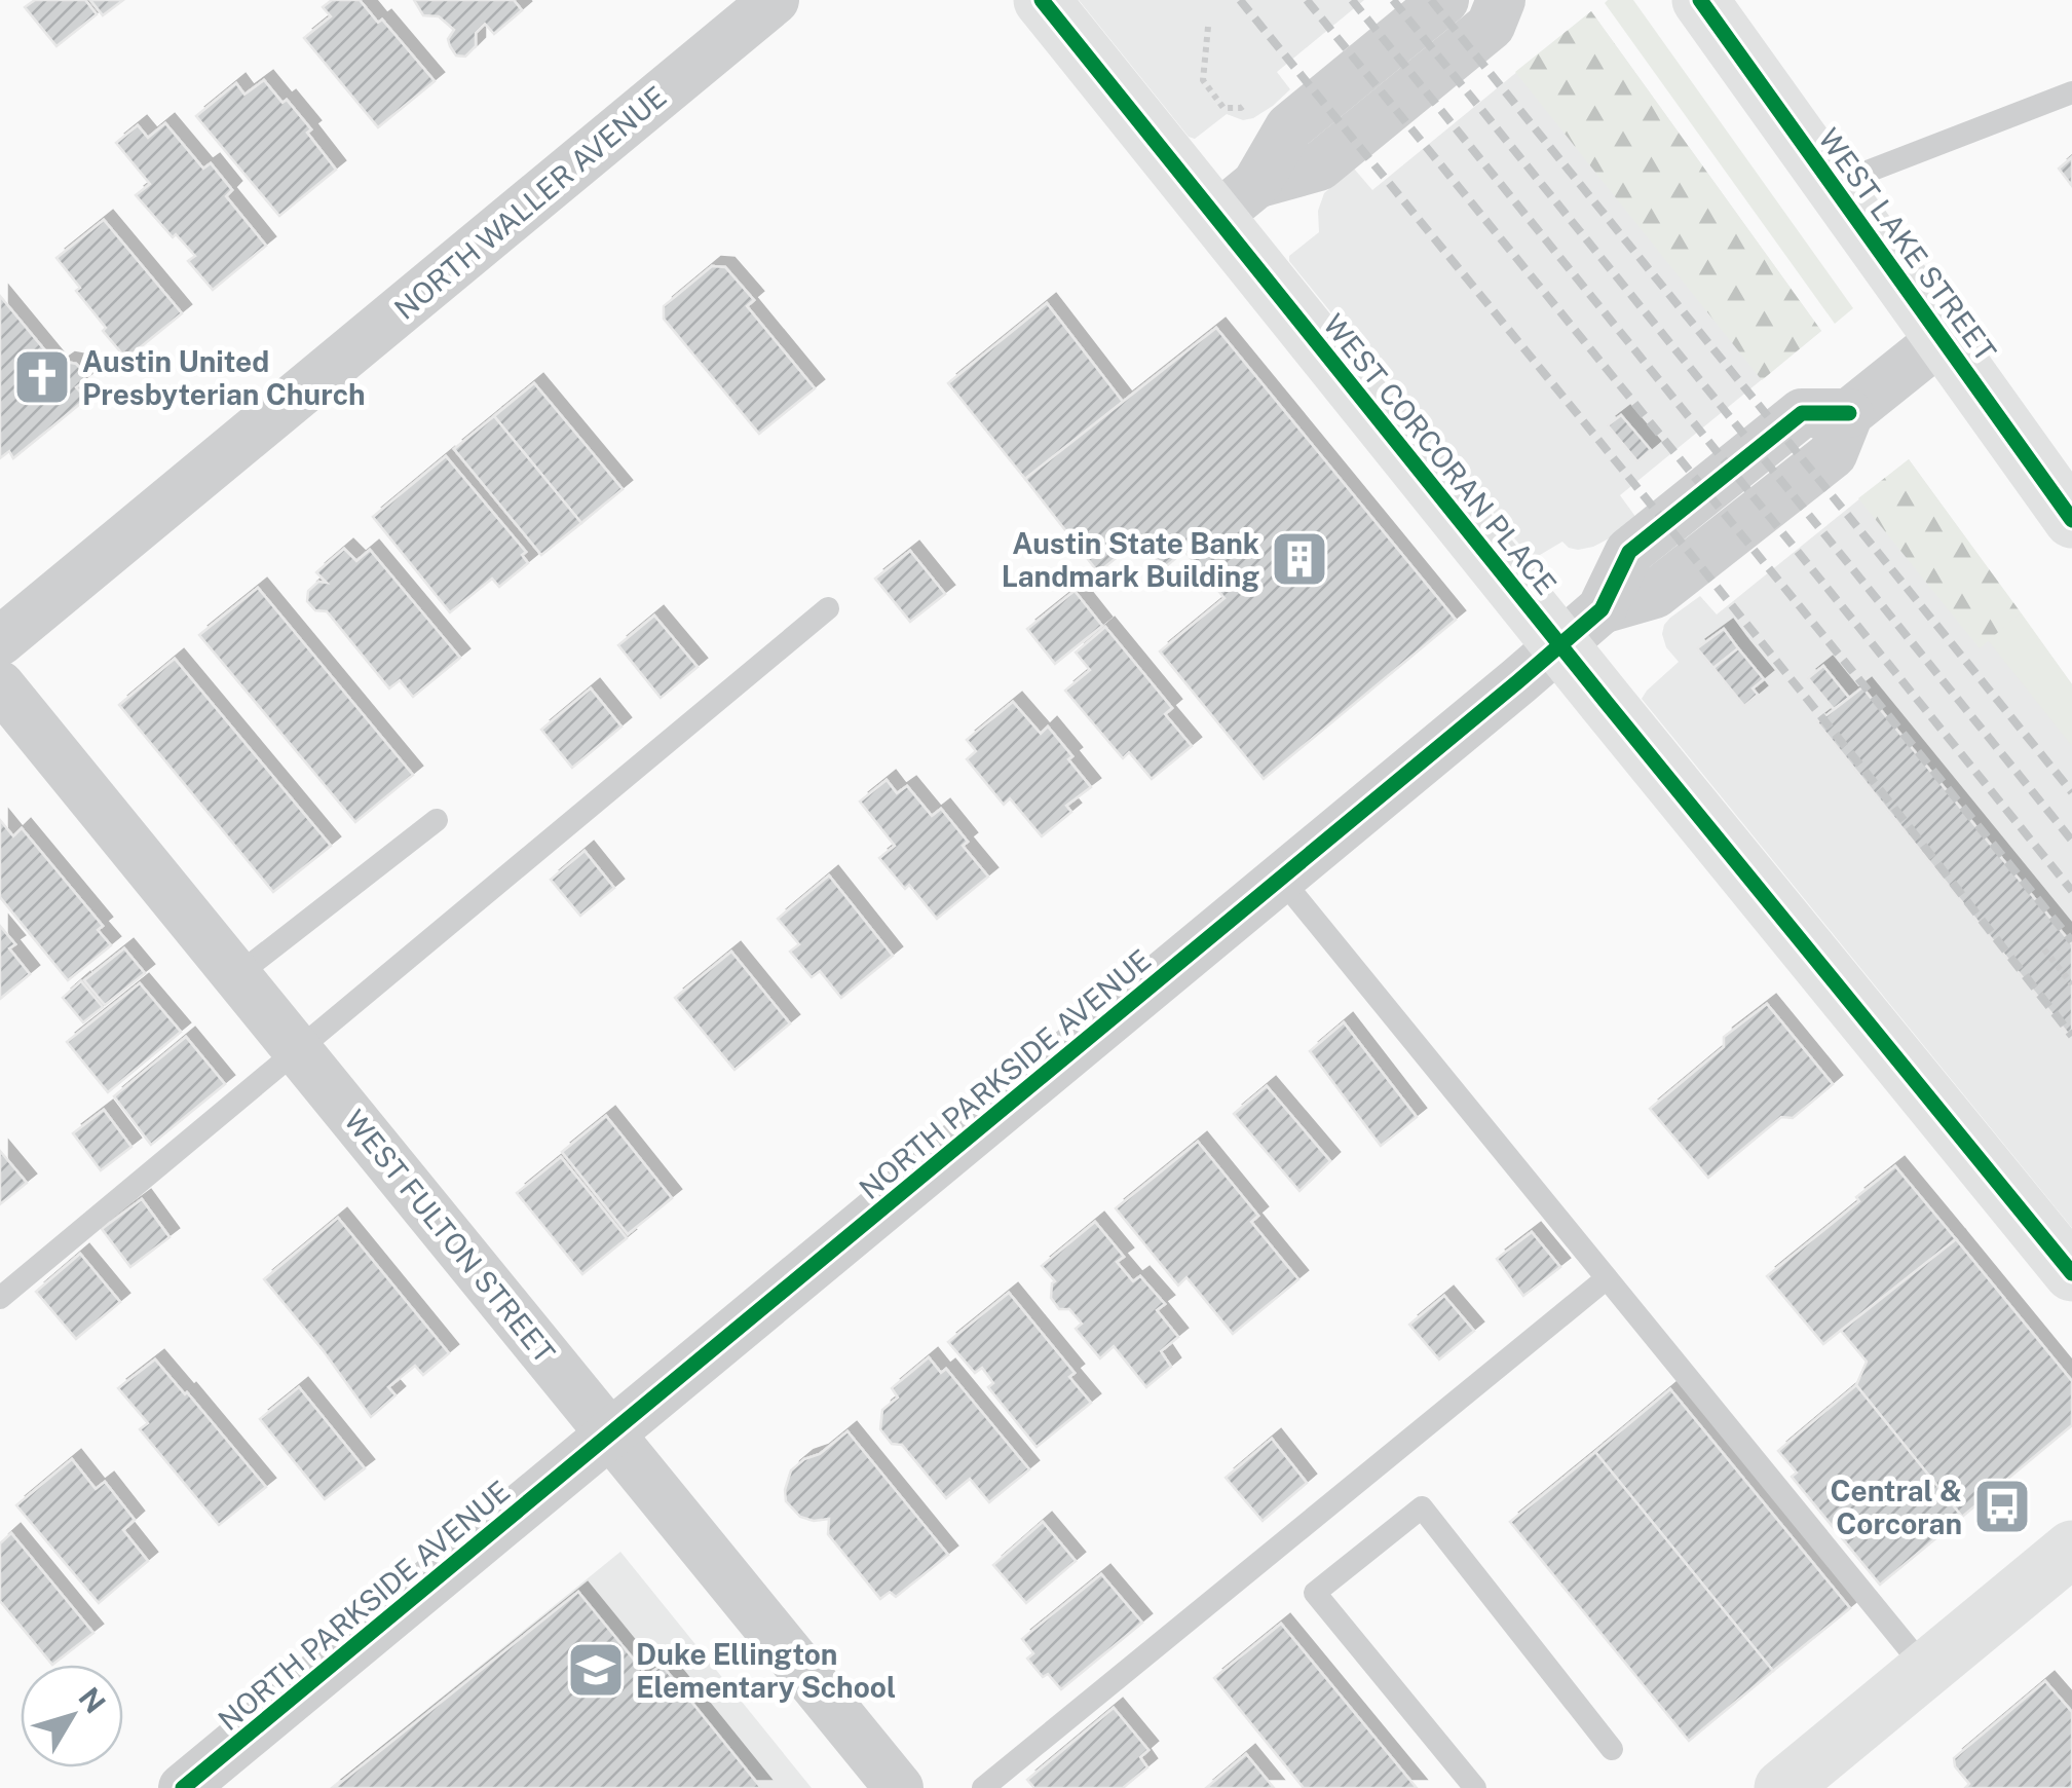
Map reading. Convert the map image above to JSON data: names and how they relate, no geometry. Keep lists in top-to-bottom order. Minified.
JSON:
{"streets":{"street":["NORTH WALLER AVENUE","WEST LAKE STREET","WEST CORCORAN PLACE","NORTH PARKSIDE AVENUE","WEST FULTON STREET"]},"crossings":[["WEST LAKE STREET","NORTH PARKSIDE AVENUE"],["WEST CORCORAN PLACE","NORTH PARKSIDE AVENUE"],["NORTH PARKSIDE AVENUE","WEST FULTON STREET"]],"places":{"church":["Austin United Presbyterian Church"],"building":["Austin State Bank Landmark Building"],"bus stop":["Central & Corcoran"],"school or university":["Duke Ellington Elementary School"]},"north":"top right"}
